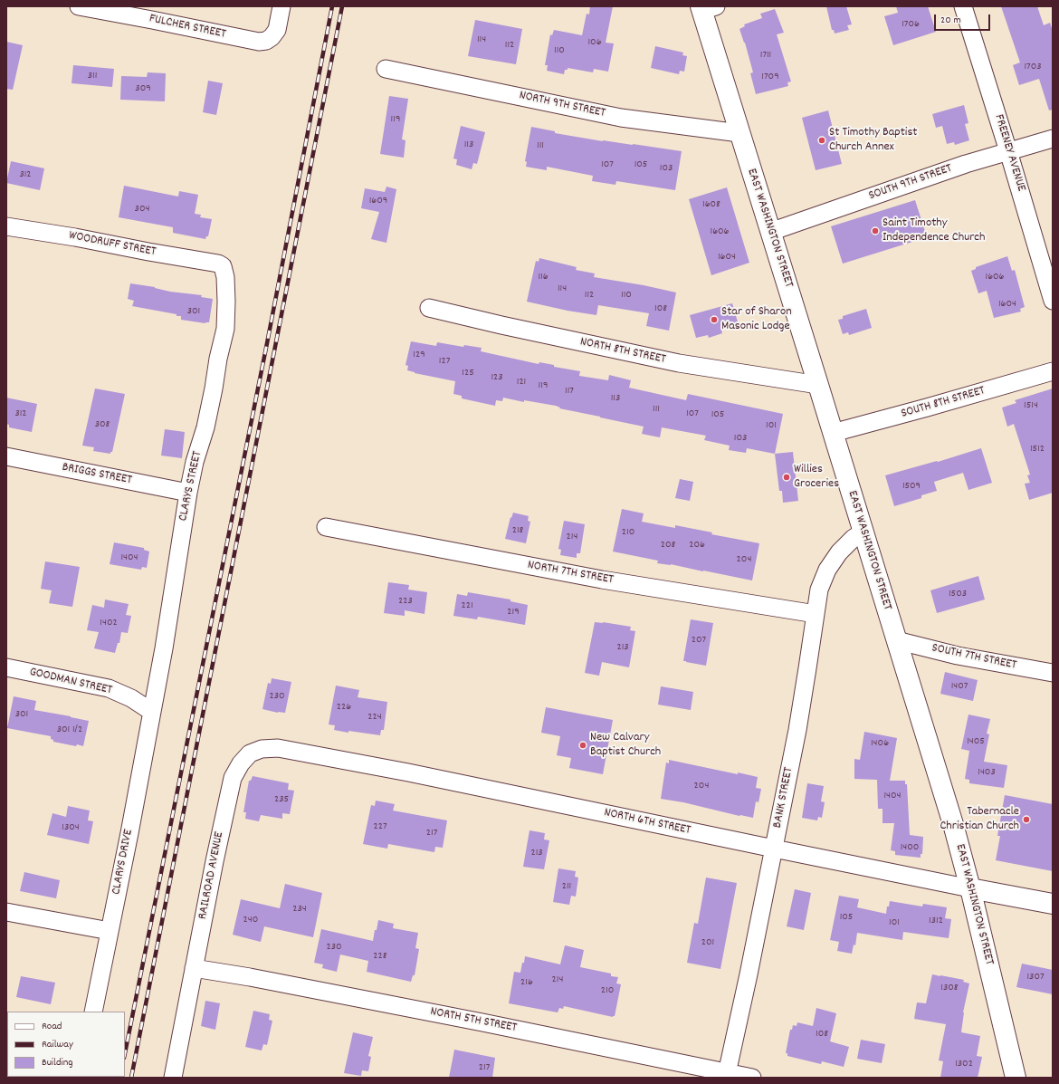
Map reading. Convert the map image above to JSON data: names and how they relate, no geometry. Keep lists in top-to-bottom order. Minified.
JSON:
{"streets":{"main road":["EAST WASHINGTON STREET"],"street":["FULCHER STREET","NORTH 9TH STREET","FREENEY AVENUE","SOUTH 9TH STREET","WOODRUFF STREET","NORTH 8TH STREET","SOUTH 8TH STREET","BRIGGS STREET","CLARYS STREET","NORTH 7TH STREET","SOUTH 7TH STREET","GOODMAN STREET","BANK STREET","NORTH 6TH STREET","CLARYS DRIVE","RAILROAD AVENUE","NORTH 5TH STREET"]},"crossings":[["NORTH 9TH STREET","EAST WASHINGTON STREET"],["FREENEY AVENUE","SOUTH 9TH STREET"],["SOUTH 9TH STREET","EAST WASHINGTON STREET"],["EAST WASHINGTON STREET","NORTH 8TH STREET"],["EAST WASHINGTON STREET","SOUTH 8TH STREET"],["EAST WASHINGTON STREET","SOUTH 7TH STREET"],["EAST WASHINGTON STREET","BANK STREET"],["EAST WASHINGTON STREET","NORTH 6TH STREET"],["WOODRUFF STREET","CLARYS STREET"],["BRIGGS STREET","CLARYS STREET"],["CLARYS STREET","GOODMAN STREET"],["CLARYS STREET","CLARYS DRIVE"],["NORTH 7TH STREET","BANK STREET"],["GOODMAN STREET","CLARYS DRIVE"],["BANK STREET","NORTH 6TH STREET"],["BANK STREET","NORTH 5TH STREET"],["NORTH 6TH STREET","RAILROAD AVENUE"],["RAILROAD AVENUE","NORTH 5TH STREET"]],"places":["St Timothy Baptist Church Annex","Saint Timothy Independence Church","Star of Sharon Masonic Lodge","Willies Groceries","New Calvary Baptist Church","Tabernacle Christian Church"],"house_numbers":["1706","114","106","112","110","1711","1703","311","1709","309","119","113","111","107","105","103","312","1609","1608","304","1606","1604","116","1606","114","112","110","1604","108","301","129","127","125","123","121","119","117","113","1514","111","312","107","105","308","101","103","1512","1509","218","210","214","208","206","1404","204","1503","223","221","219","1402","207","213","1407","230","226","301","224","301 1/2","1405","1406","1403","204","1404","235","227","1304","217","1400","213","211","234","105","240","1312","101","201","230","228","1307","214","216","1308","210","108","1302","217"],"legend":["Road","Railway","Building"],"scale_bar":"20 m"}
